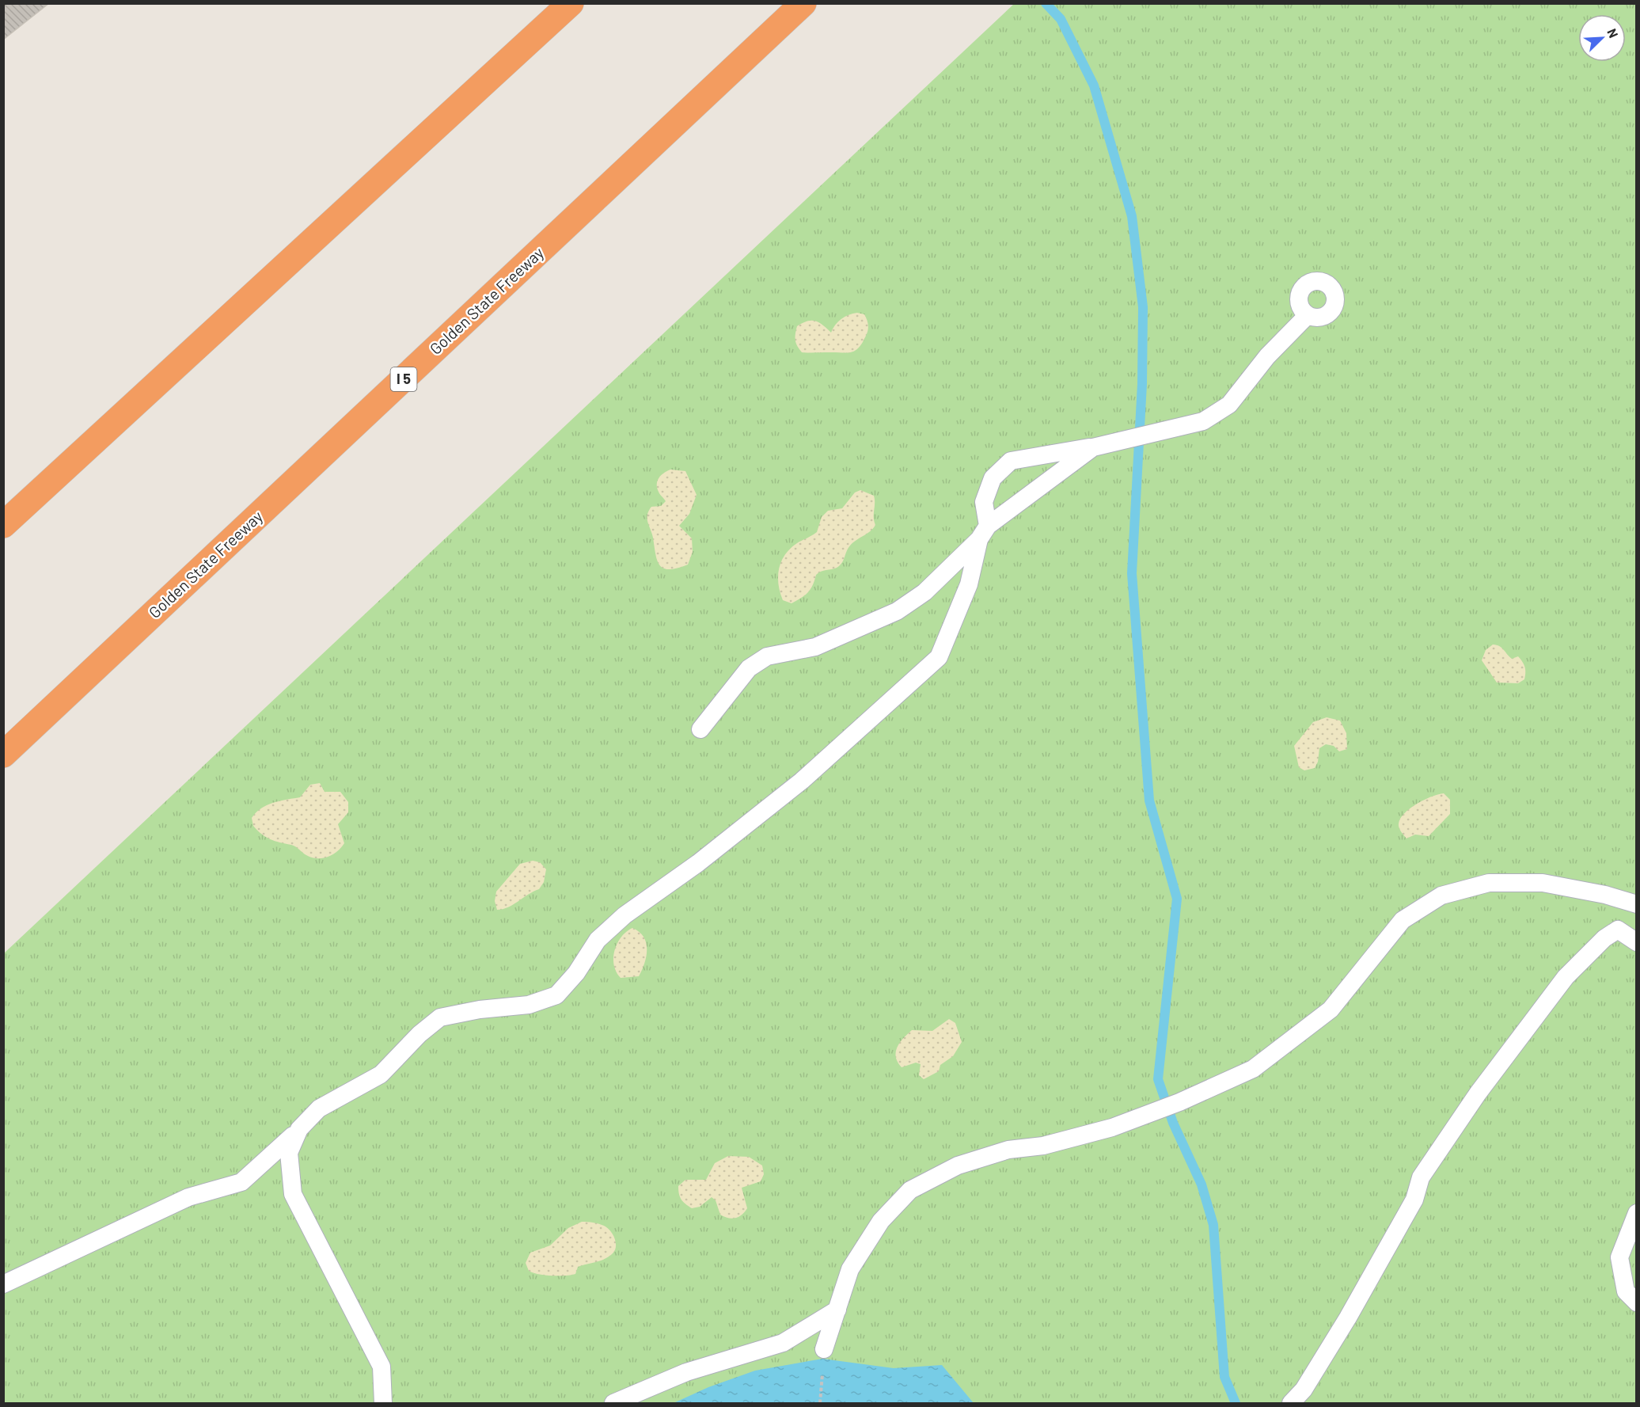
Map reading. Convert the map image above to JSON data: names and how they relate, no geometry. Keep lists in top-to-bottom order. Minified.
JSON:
{"streets":{"highway":["Golden State Freeway","I 5"]},"north":"top right"}
